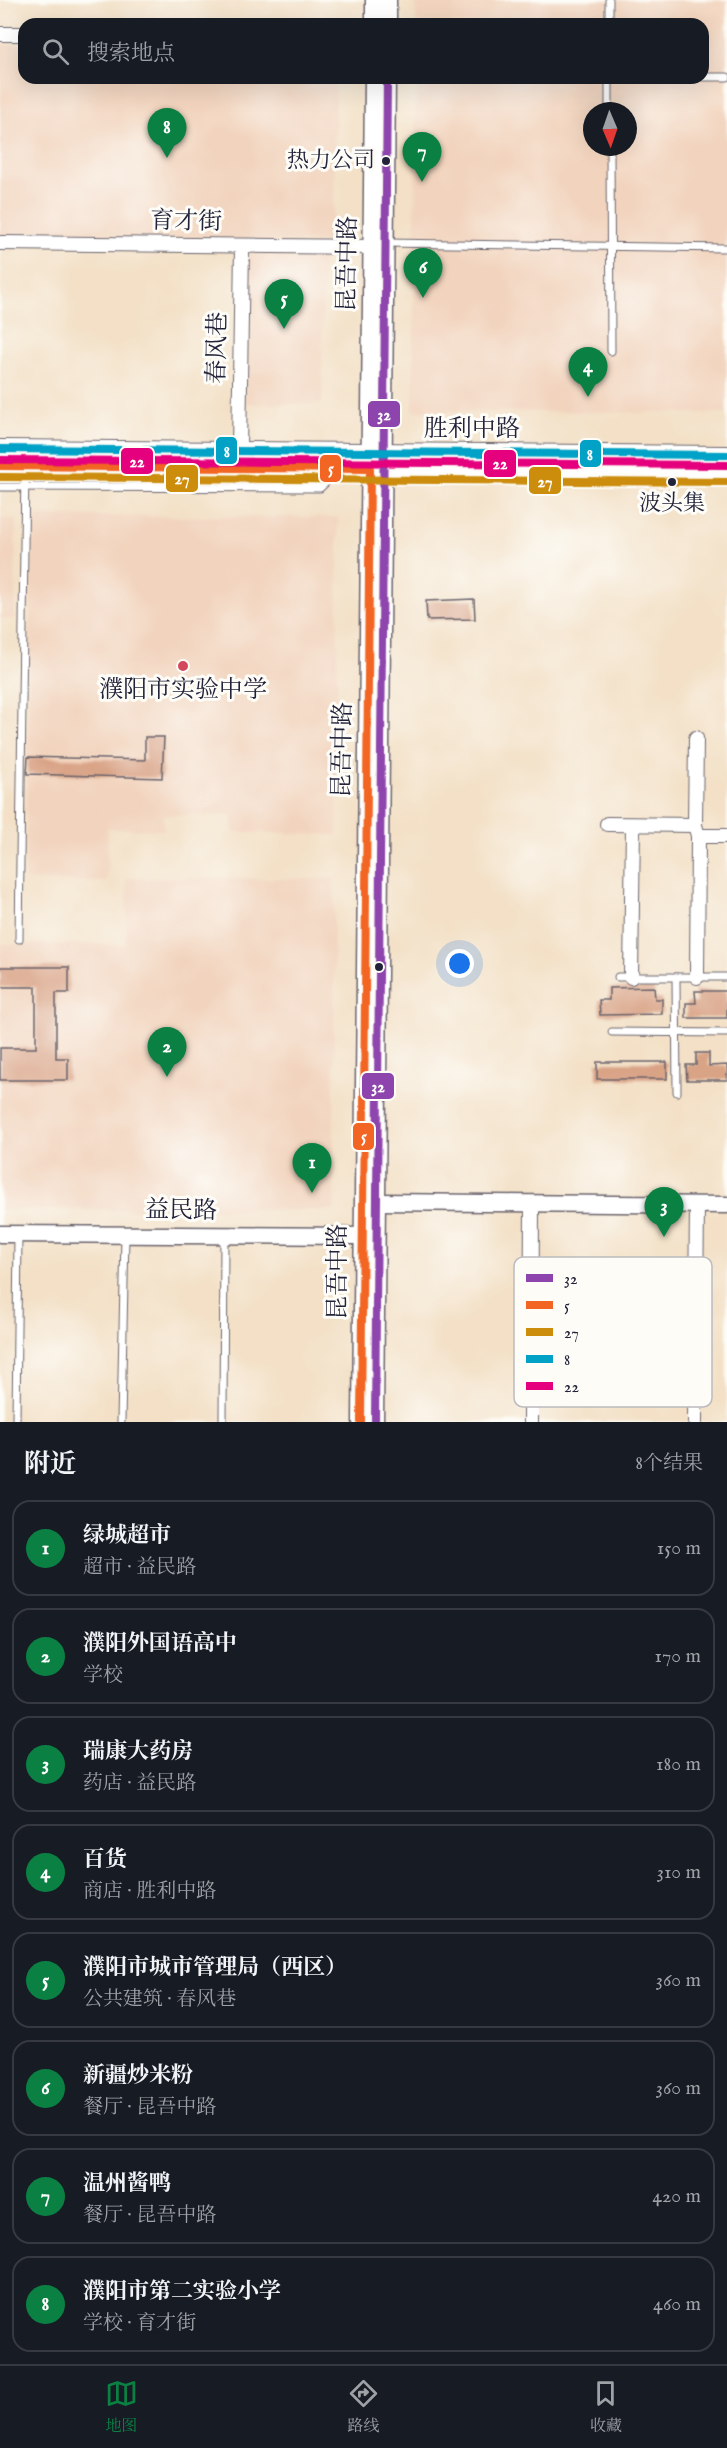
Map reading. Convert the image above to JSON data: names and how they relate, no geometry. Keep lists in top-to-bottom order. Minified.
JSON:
{"streets":{"main road":["胜利中路"],"street":["育才街","昆吾中路","春风巷","益民路"]},"crossings":[["育才街","昆吾中路"],["育才街","春风巷"],["昆吾中路","胜利中路"],["昆吾中路","益民路"],["春风巷","胜利中路"]],"places":["热力公司","波头集","濮阳市实验中学"],"lines":["transit line 32","transit line 8","transit line 22","transit line 5","transit line 27"],"legend":["32","5","27","8","22"],"north":"bottom","page":{"search":"搜索地点","pins":["8","7","6","5","4","2","1","3"],"heading":["附近","8个结果"],"list":[{"mark":"1","name":"绿城超市","note":"超市 · 益民路","value":"150 m"},{"mark":"2","name":"濮阳外国语高中","note":"学校","value":"170 m"},{"mark":"3","name":"瑞康大药房","note":"药店 · 益民路","value":"180 m"},{"mark":"4","name":"百货","note":"商店 · 胜利中路","value":"310 m"},{"mark":"5","name":"濮阳市城市管理局（西区）","note":"公共建筑 · 春风巷","value":"360 m"},{"mark":"6","name":"新疆炒米粉","note":"餐厅 · 昆吾中路","value":"360 m"},{"mark":"7","name":"温州酱鸭","note":"餐厅 · 昆吾中路","value":"420 m"},{"mark":"8","name":"濮阳市第二实验小学","note":"学校 · 育才街","value":"460 m"}],"nav":["地图","路线","收藏"]}}
